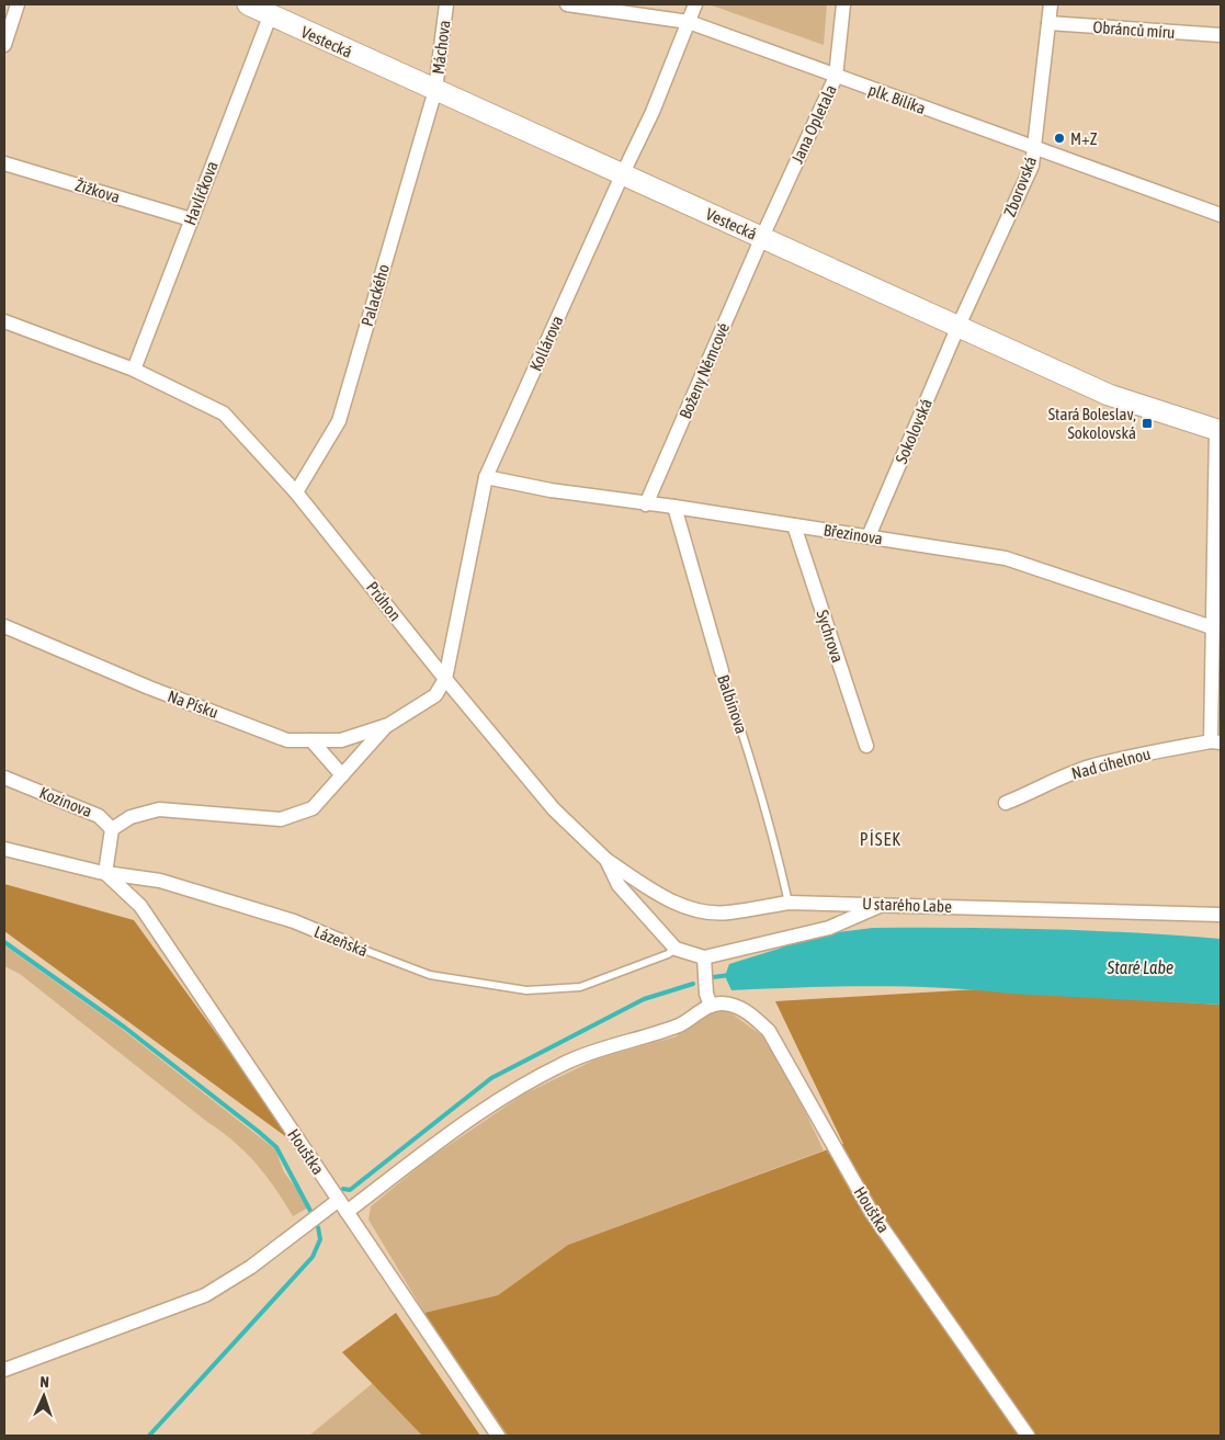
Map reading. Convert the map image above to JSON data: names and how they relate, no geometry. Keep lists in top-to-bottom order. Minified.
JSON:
{"streets":{"street":["Obránců míru","Vestecká","Máchova","plk. Bilíka","Jana Opletala","Zborovská","Žižkova","Havlíčkova","Palackého","Kollárova","Boženy Němcové","Sokolovská","Březinova","Průhon","Sychrova","Na Písku","Balbínova","Nad cihelnou","Kozinova","U starého Labe","Lázeňská","Houštka"]},"crossings":[["Obránců míru","Zborovská"],["Vestecká","Máchova"],["Vestecká","Jana Opletala"],["Vestecká","Zborovská"],["Vestecká","Havlíčkova"],["Vestecká","Palackého"],["Vestecká","Kollárova"],["Vestecká","Boženy Němcové"],["Vestecká","Sokolovská"],["Máchova","Palackého"],["plk. Bilíka","Jana Opletala"],["plk. Bilíka","Zborovská"],["plk. Bilíka","Kollárova"],["Jana Opletala","Boženy Němcové"],["Zborovská","Sokolovská"],["Žižkova","Havlíčkova"],["Havlíčkova","Průhon"],["Palackého","Průhon"],["Kollárova","Březinova"],["Kollárova","Průhon"],["Kollárova","Na Písku"],["Boženy Němcové","Březinova"],["Sokolovská","Březinova"],["Březinova","Sychrova"],["Březinova","Balbínova"],["Průhon","Na Písku"],["Průhon","U starého Labe"],["Průhon","Lázeňská"],["Na Písku","Kozinova"],["Balbínova","U starého Labe"],["Lázeňská","Houštka"]],"districts":["PÍSEK"],"water":["Staré Labe"],"places":{"other":["M+Z"],"transit":["Stará Boleslav, Sokolovská"]},"north":"top"}
